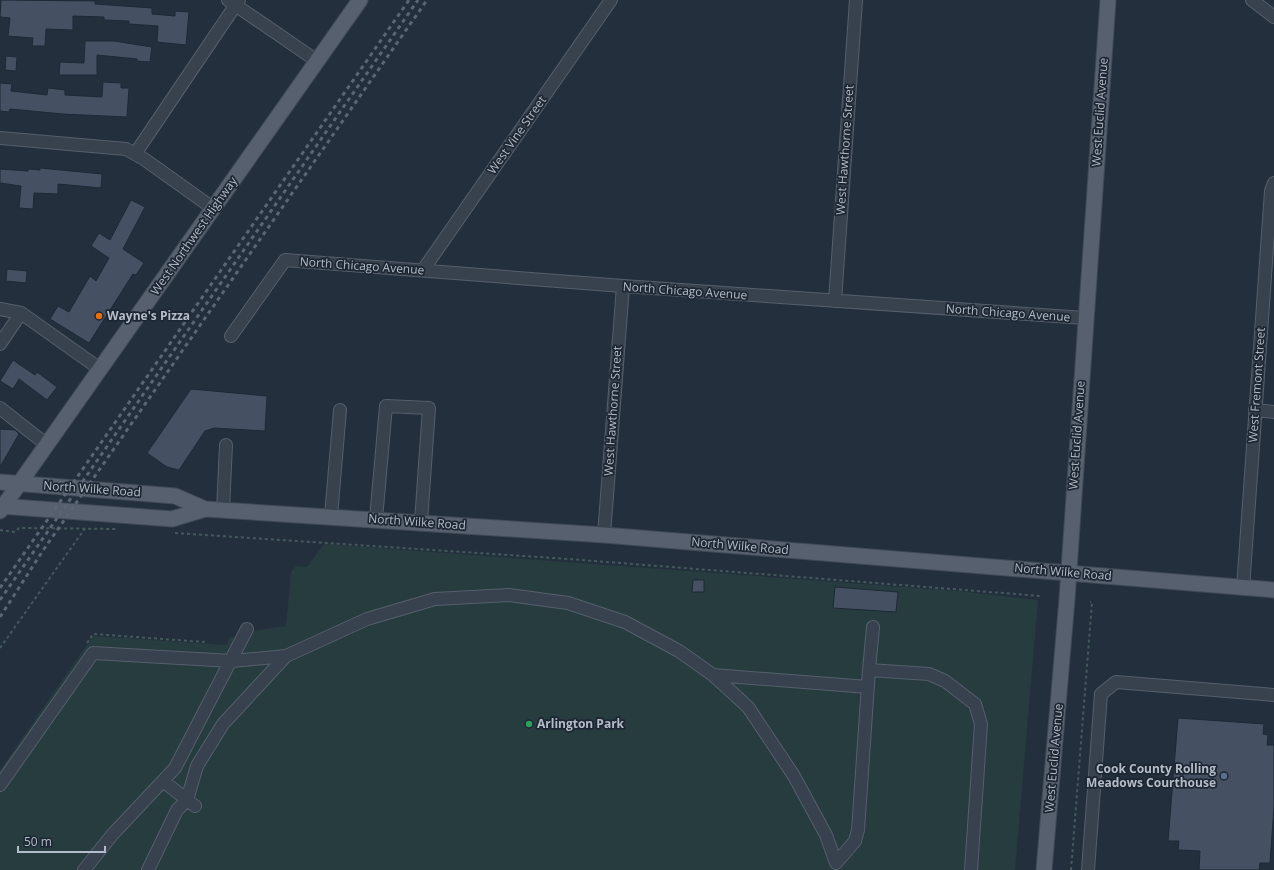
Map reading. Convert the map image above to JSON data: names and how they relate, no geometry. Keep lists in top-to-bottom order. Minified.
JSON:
{"streets":{"main road":["West Euclid Avenue","West Northwest Highway","North Wilke Road"],"street":["West Vine Street","West Hawthorne Street","North Chicago Avenue","West Fremont Street"]},"crossings":[["West Euclid Avenue","North Chicago Avenue"],["West Euclid Avenue","North Wilke Road"],["West Vine Street","North Chicago Avenue"],["West Hawthorne Street","North Chicago Avenue"],["West Hawthorne Street","North Wilke Road"],["West Northwest Highway","North Wilke Road"],["West Fremont Street","North Wilke Road"]],"places":["Wayne's Pizza","Arlington Park","Cook County Rolling Meadows Courthouse"],"scale_bar":"50 m"}
